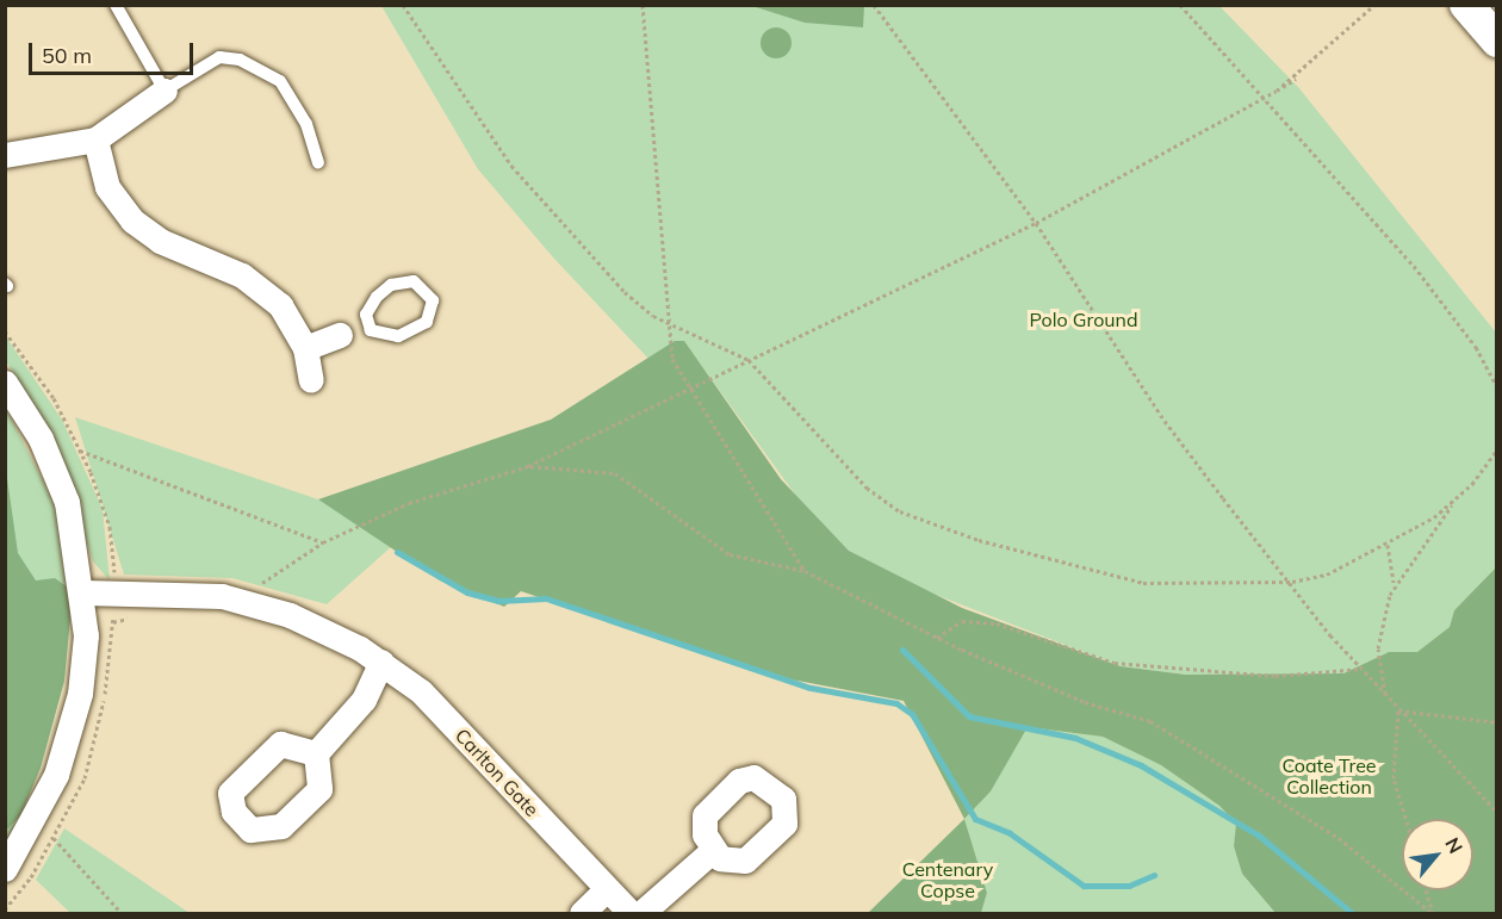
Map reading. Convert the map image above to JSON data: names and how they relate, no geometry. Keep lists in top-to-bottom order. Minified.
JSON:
{"streets":{"street":["Carlton Gate"]},"parks":["Polo Ground","Coate Tree Collection","Centenary Copse"],"scale_bar":"50 m","north":"top right"}
